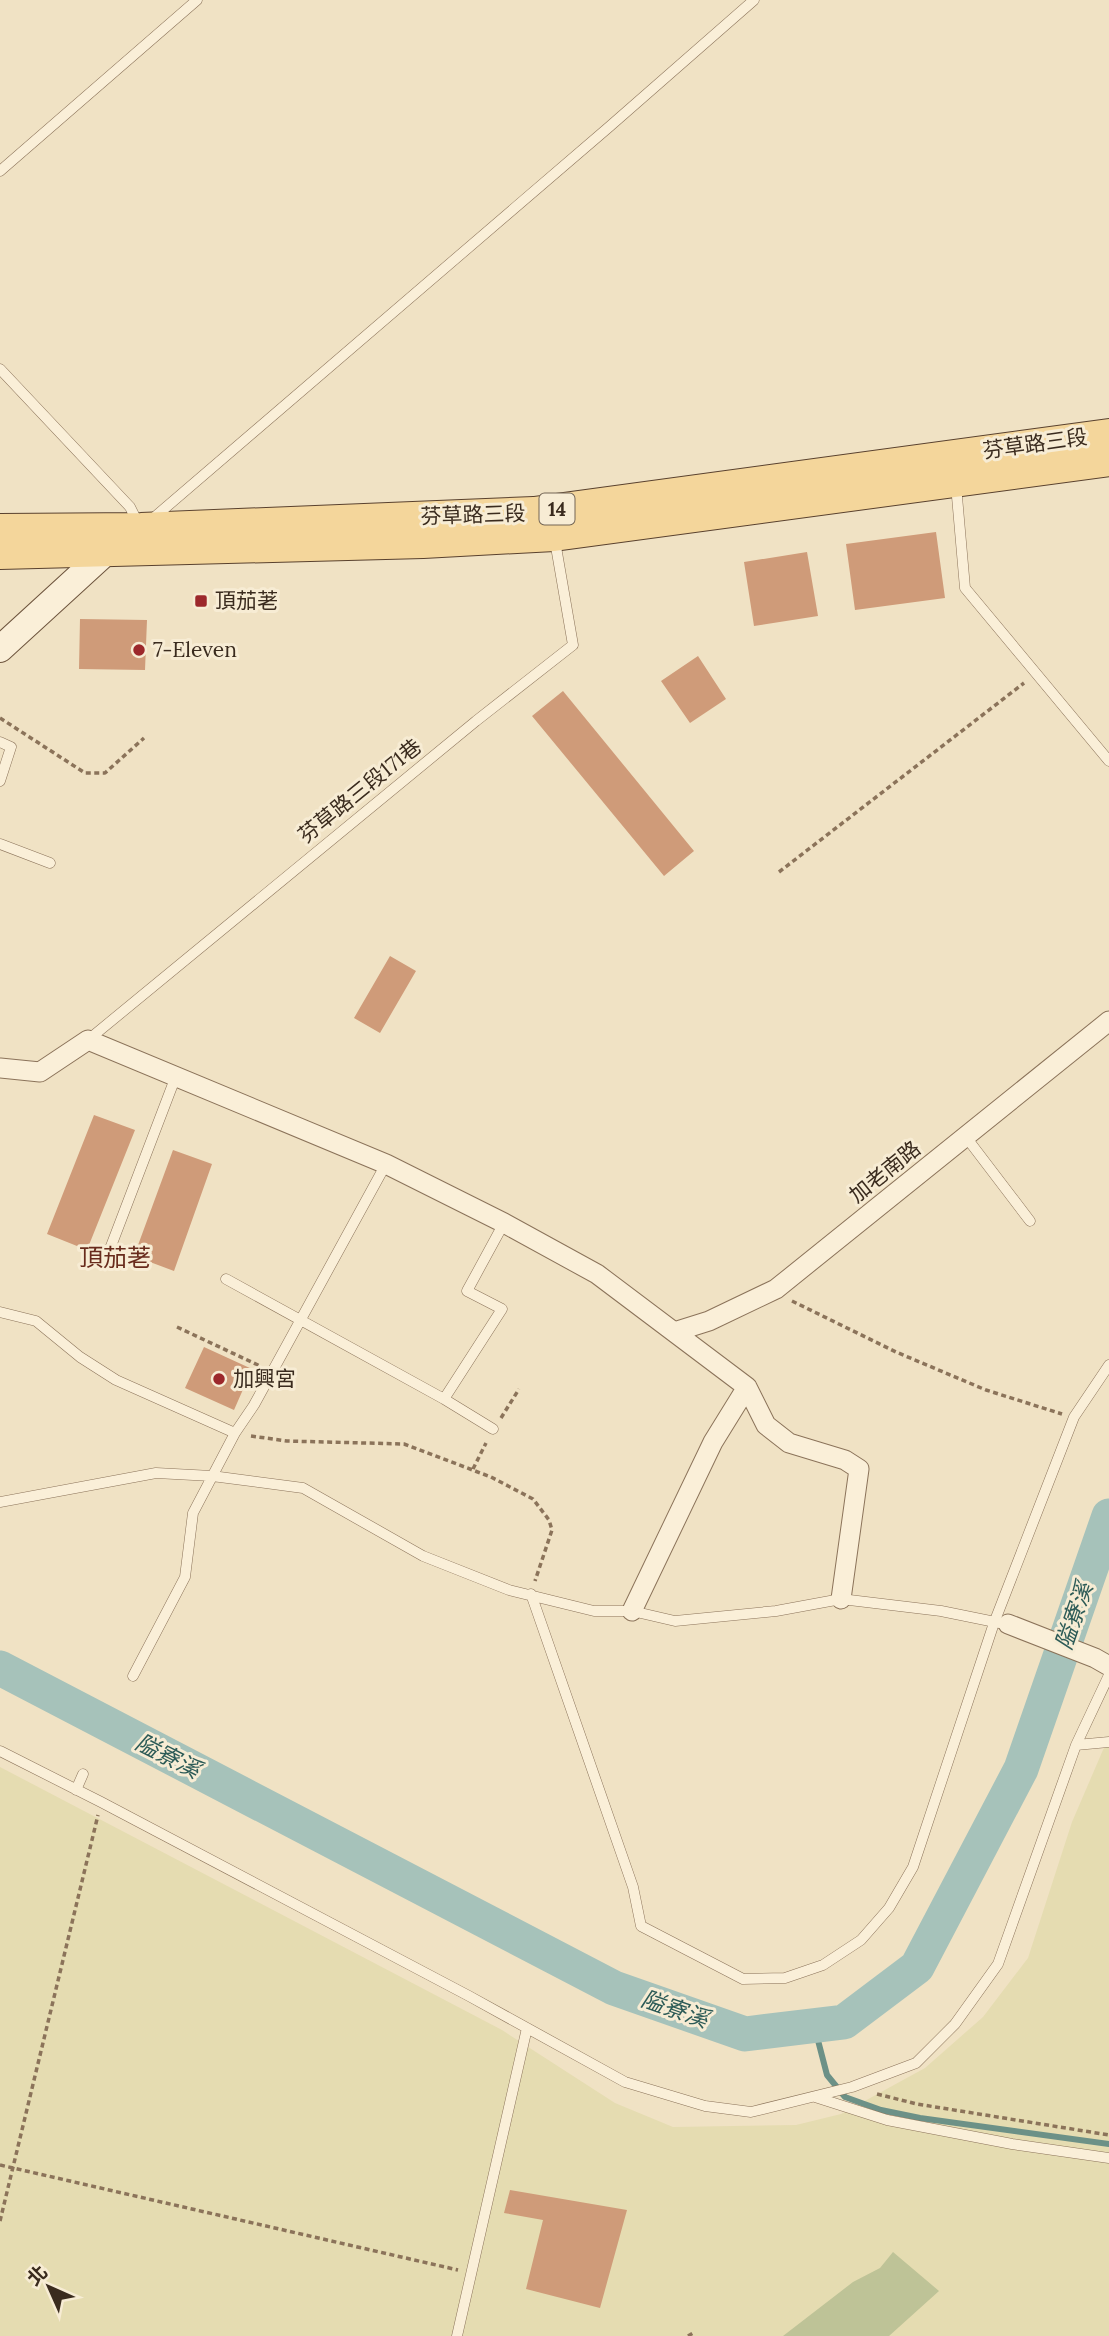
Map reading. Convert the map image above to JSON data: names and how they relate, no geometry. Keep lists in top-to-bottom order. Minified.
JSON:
{"streets":{"main road":["芬草路三段","14"],"street":["加老南路"],"lane":["芬草路三段171巷"]},"crossings":[["芬草路三段","芬草路三段171巷"]],"districts":["頂茄荖"],"water":["隘寮溪"],"places":{"transit":["頂茄荖"],"other":["7-Eleven","加興宮"]},"north":"top left"}
